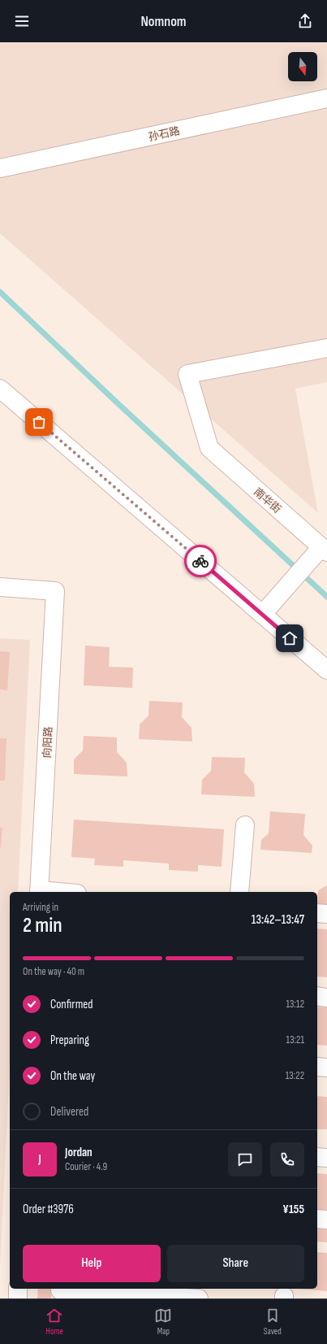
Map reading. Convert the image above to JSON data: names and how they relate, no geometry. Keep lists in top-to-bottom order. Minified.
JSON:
{"streets":{"street":["孙石路","南华街","向阳路"]},"north":"bottom","page":{"header":"Nomnom","heading":["2 min","Arriving in","13:42–13:47"],"panel":["Jordan","Courier · 4.9","Order #3976","¥155"],"bar":"On the way · 40 m","list":[["Confirmed","13:12"],["Preparing","13:21"],["On the way","13:22"],"Delivered"],"round":"J","buttons":["Help","Share"],"tabs":["Home","Map","Saved"]}}
